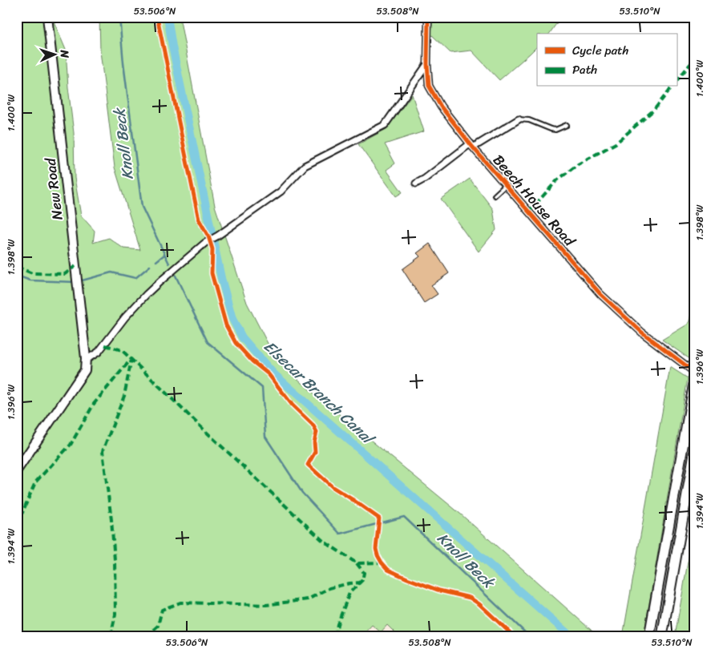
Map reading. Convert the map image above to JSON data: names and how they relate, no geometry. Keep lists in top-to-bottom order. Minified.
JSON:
{"streets":{"main road":["New Road"],"street":["Beech House Road"]},"water":["Knoll Beck","Elsecar Branch Canal"],"legend":["Cycle path","Path"],"north":"right","coordinates":["53.506°N","53.508°N","53.510°N","1.400°W","1.398°W","1.396°W","1.394°W"]}
